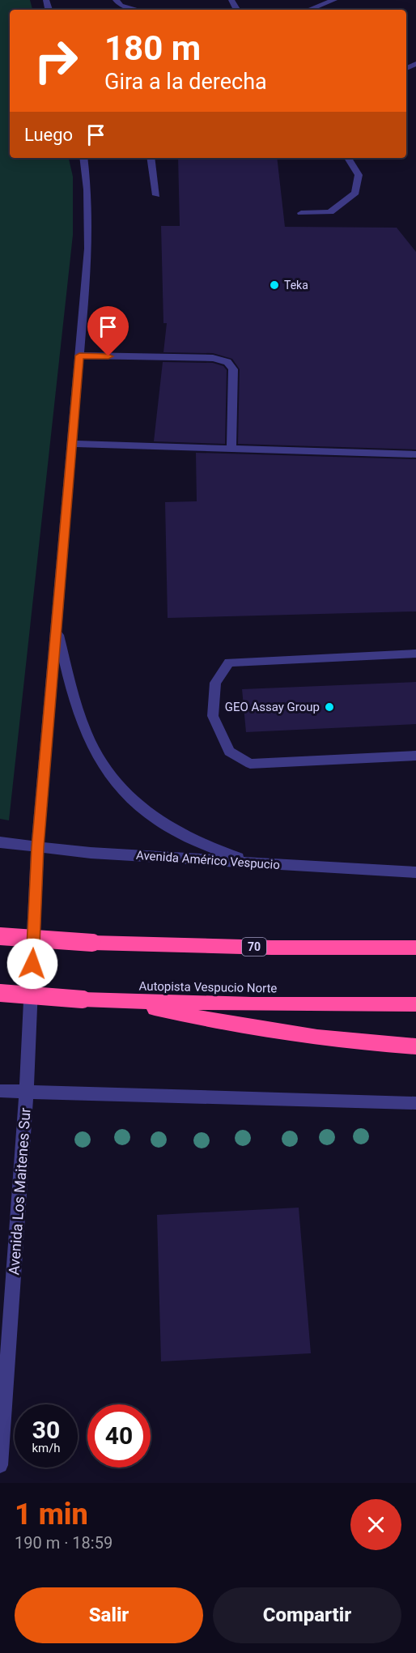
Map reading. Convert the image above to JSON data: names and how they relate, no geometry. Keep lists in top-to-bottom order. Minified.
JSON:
{"streets":{"highway":["70","Autopista Vespucio Norte"],"street":["Avenida Américo Vespucio","Avenida Los Maitenes Sur"]},"crossings":[["Avenida Américo Vespucio","Avenida Los Maitenes Sur"]],"places":["Teka","GEO Assay Group"],"page":{"turn":["180 m","Gira a la derecha"],"then":"Luego","speed":"30 km/h","limit":"40","heading":["1 min","190 m · 18:59"],"buttons":["Salir","Compartir"]}}
